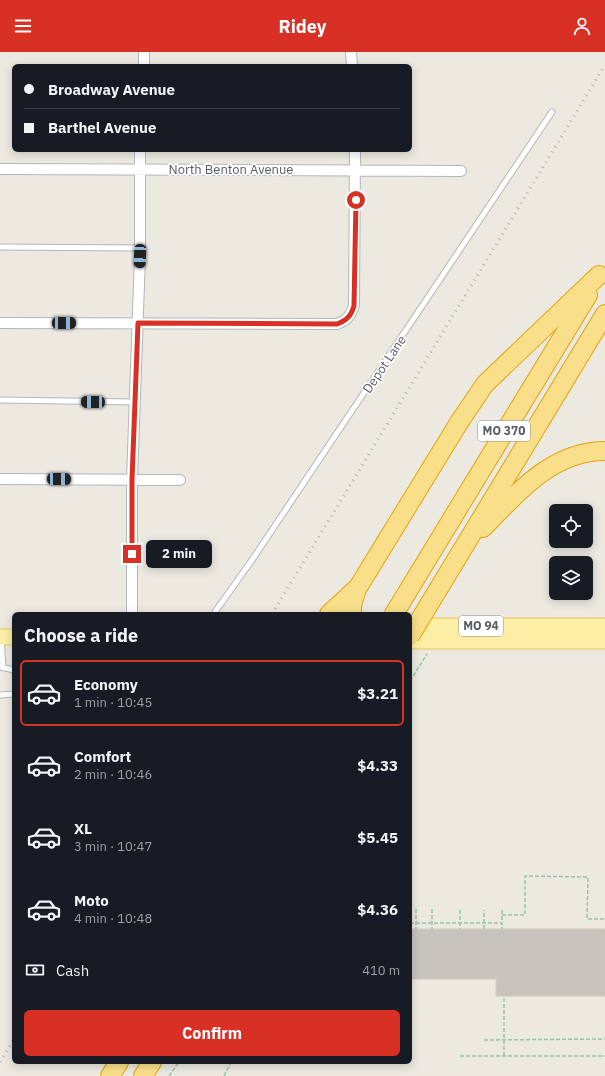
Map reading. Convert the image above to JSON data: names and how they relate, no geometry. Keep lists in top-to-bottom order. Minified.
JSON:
{"streets":{"highway":["MO 370"],"main road":["MO 94"],"street":["North Benton Avenue"],"lane":["Depot Lane"]},"page":{"header":"Ridey","banner":["Broadway Avenue","Barthel Avenue"],"bubble":"2 min","heading":"Choose a ride","list":[{"name":"Economy","note":"1 min · 10:45","value":"$3.21"},{"name":"Comfort","note":"2 min · 10:46","value":"$4.33"},{"name":"XL","note":"3 min · 10:47","value":"$5.45"},{"name":"Moto","note":"4 min · 10:48","value":"$4.36"}],"pay":["Cash","410 m"],"buttons":"Confirm"}}
